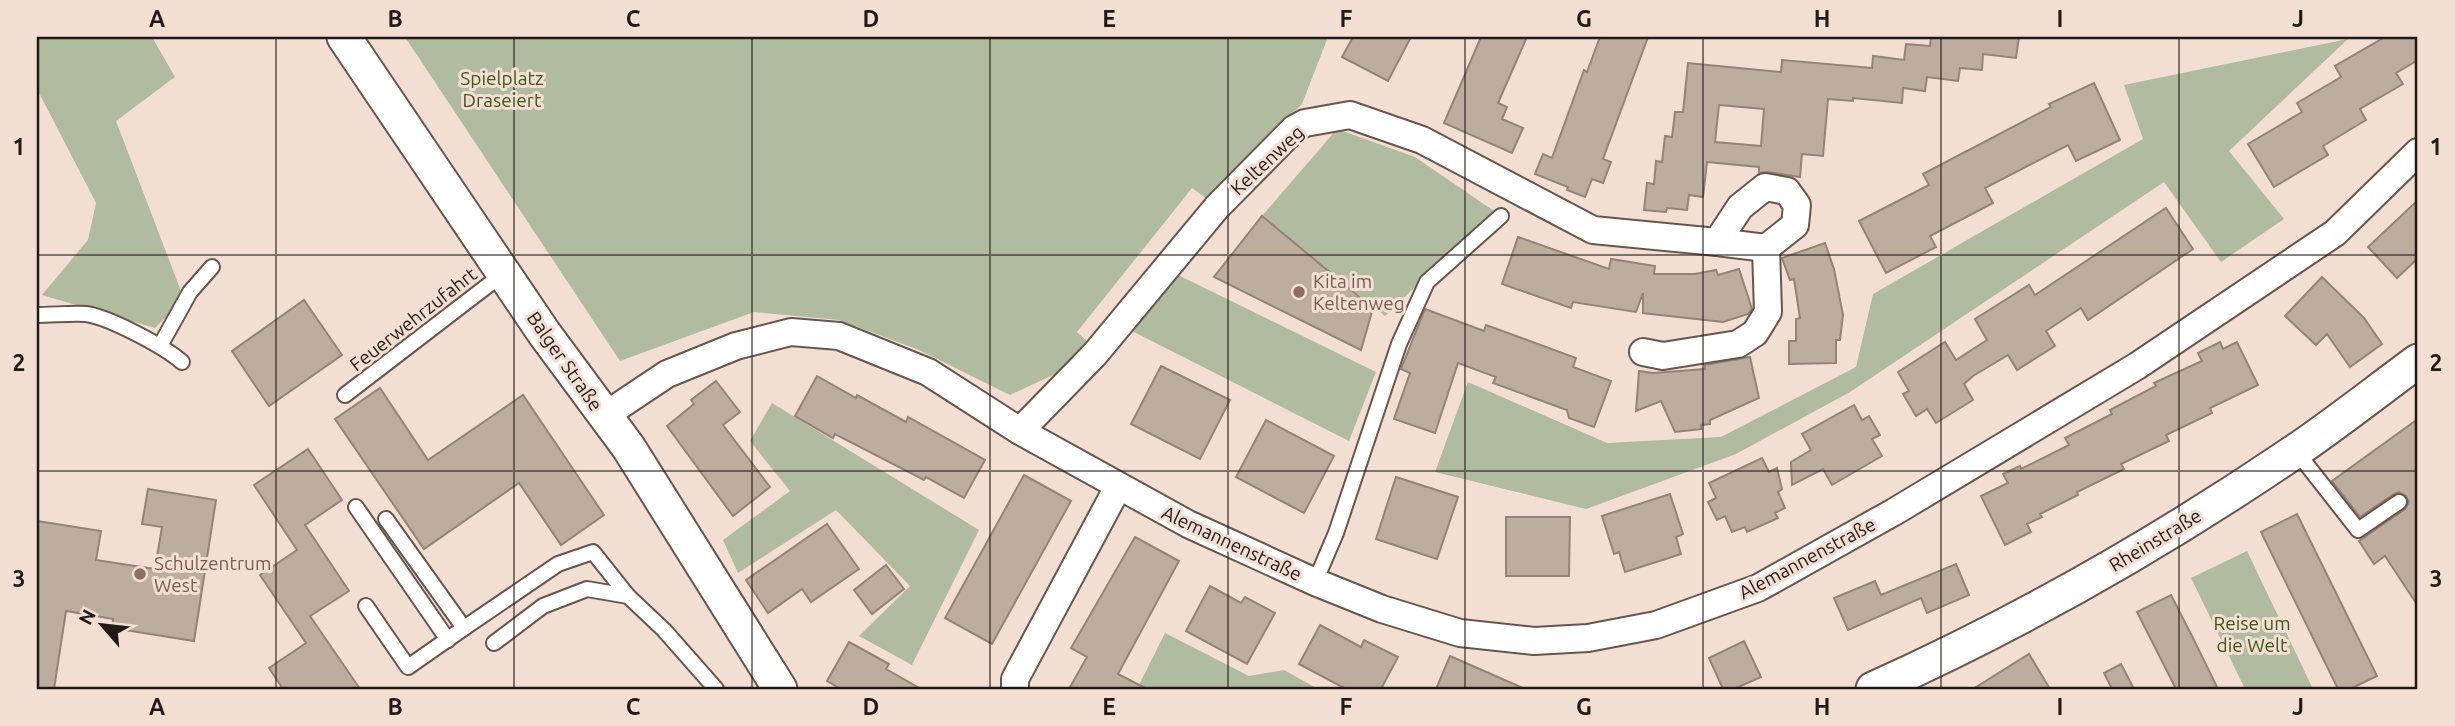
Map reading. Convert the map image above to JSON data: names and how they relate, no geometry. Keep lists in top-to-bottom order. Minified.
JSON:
{"streets":{"street":["Keltenweg","Balger Straße","Rheinstraße","Alemannenstraße"],"lane":["Feuerwehrzufahrt"]},"crossings":[["Keltenweg","Alemannenstraße"],["Feuerwehrzufahrt","Balger Straße"],["Balger Straße","Alemannenstraße"]],"parks":["Spielplatz Draseiert","Reise um die Welt"],"places":["Kita im Keltenweg","Schulzentrum West"],"north":"top left","grid":{"columns":["A","B","C","D","E","F","G","H","I","J"],"rows":["1","2","3"]}}
